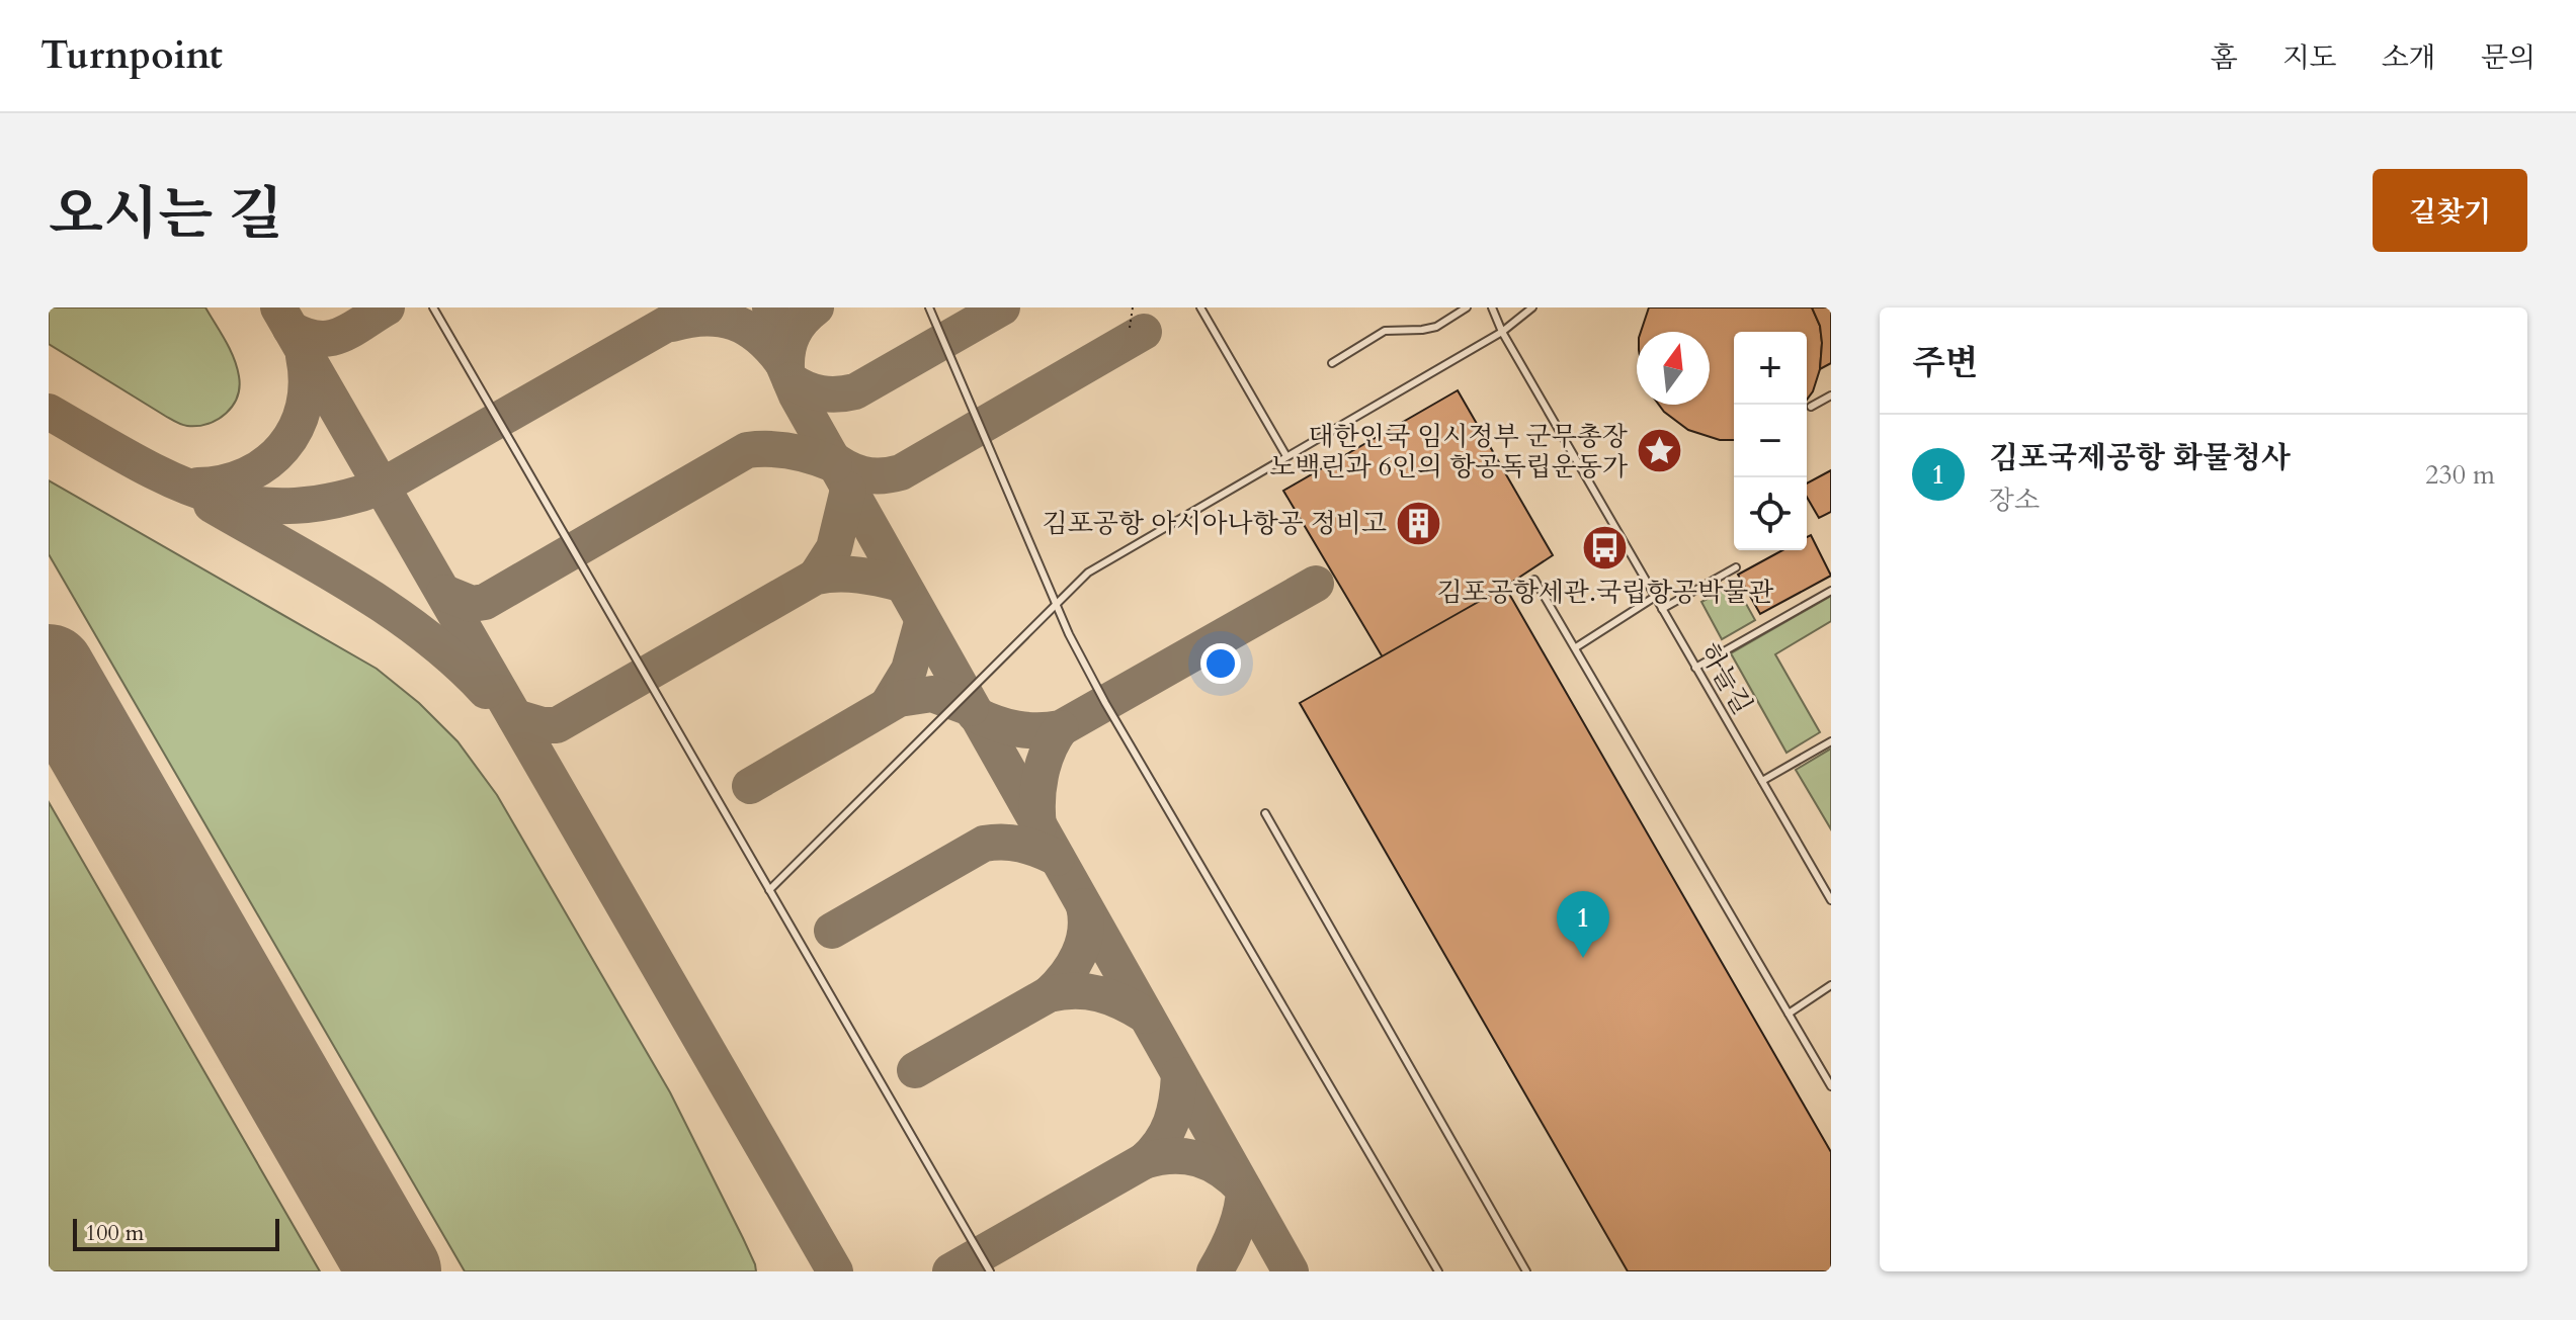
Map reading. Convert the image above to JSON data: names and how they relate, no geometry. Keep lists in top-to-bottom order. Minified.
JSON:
{"streets":{"lane":["하늘길"]},"places":{"place":["대한인국 임시정부 군무총장 노백린과 6인의 항공독립운동가"],"building":["김포공항 아시아나항공 정비고"],"bus stop":["김포공항세관.국립항공박물관"]},"scale_bar":"100 m","north":"top","page":{"header":"Turnpoint","nav":["홈","지도","소개","문의"],"title":"오시는 길","buttons":"길찾기","heading":"주변","map_buttons":["+","−"],"list":[{"mark":"1","name":"김포국제공항 화물청사","note":"장소","value":"230 m"}],"pins":"1","scale":"100 m"}}
